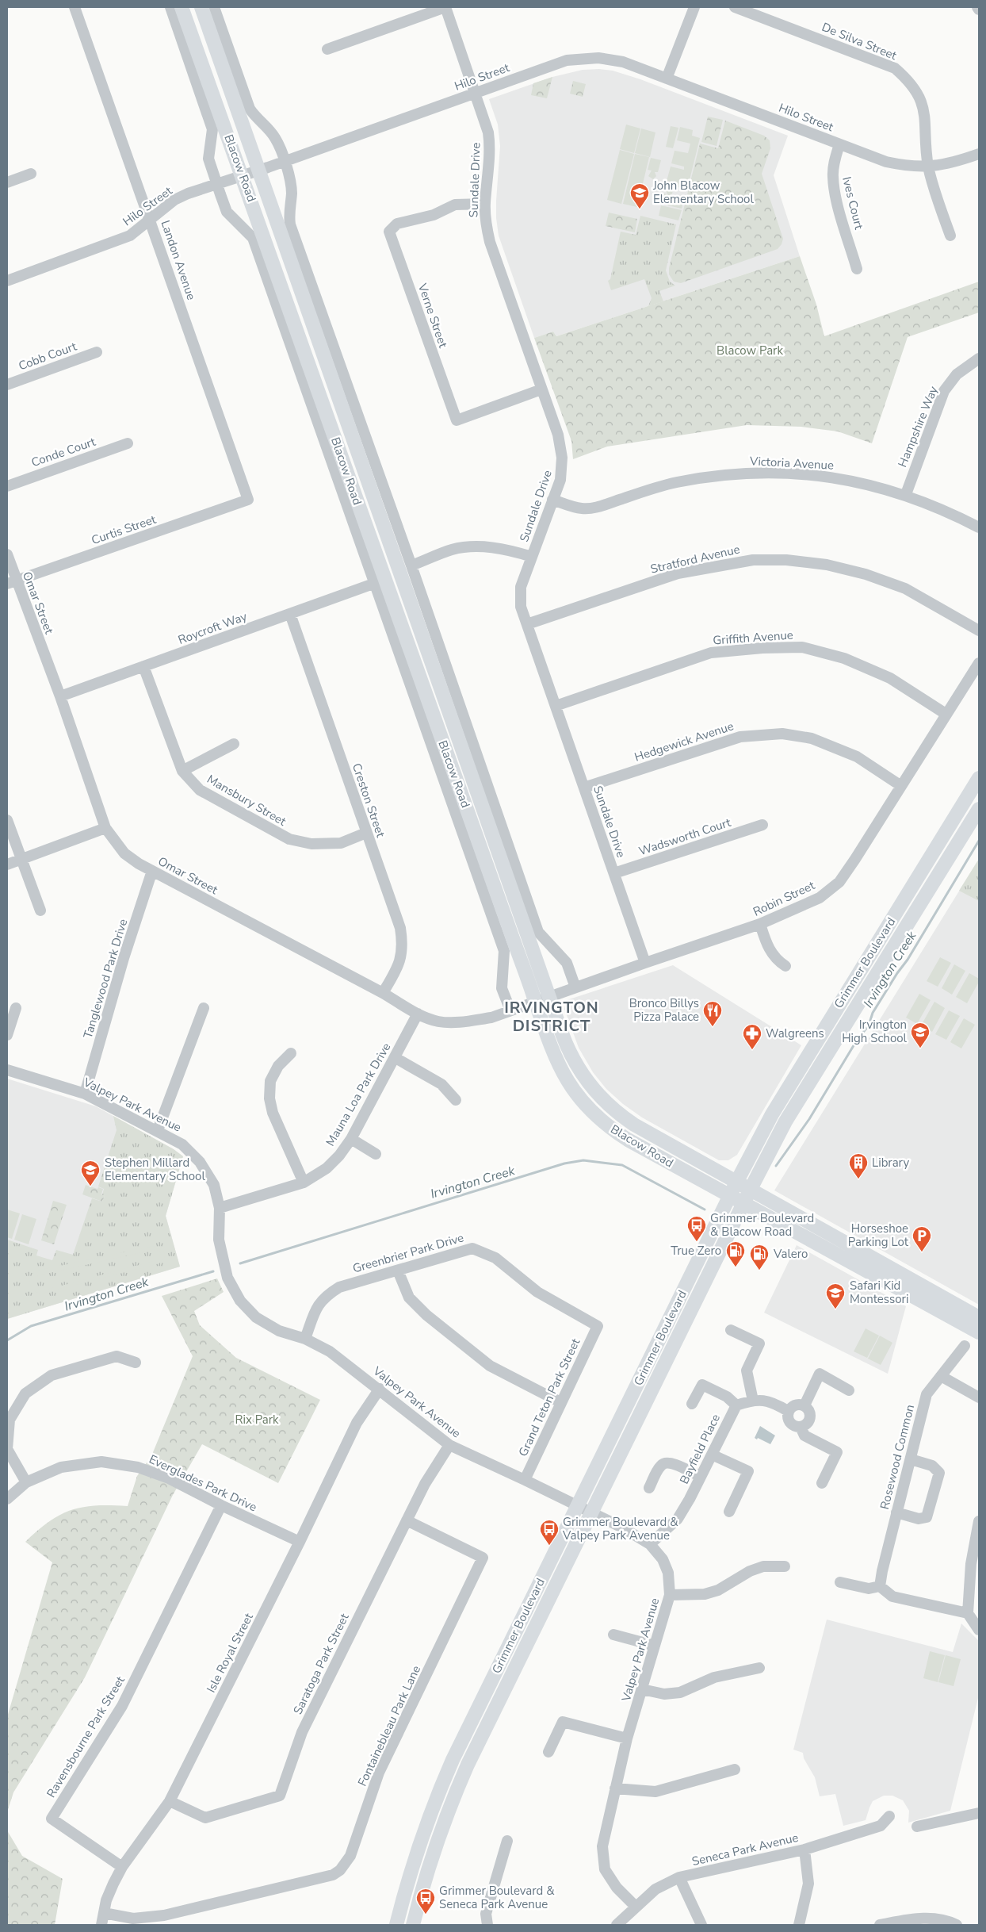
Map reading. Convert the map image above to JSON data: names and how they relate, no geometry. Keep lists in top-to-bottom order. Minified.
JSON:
{"streets":{"main road":["Blacow Road","Grimmer Boulevard"],"street":["De Silva Street","Hilo Street","Sundale Drive","Ives Court","Landon Avenue","Verne Street","Cobb Court","Hampshire Way","Conde Court","Victoria Avenue","Curtis Street","Stratford Avenue","Omar Street","Roycroft Way","Griffith Avenue","Hedgewick Avenue","Mansbury Street","Creston Street","Wadsworth Court","Robin Street","Tanglewood Park Drive","Mauna Loa Park Drive","Valpey Park Avenue","Greenbrier Park Drive","Grand Teton Park Street","Bayfield Place","Rosewood Common","Everglades Park Drive","Isle Royal Street","Saratoga Park Street","Fontainebleau Park Lane","Ravensbourne Park Street","Seneca Park Avenue"]},"crossings":[["De Silva Street","Hilo Street"],["Hilo Street","Blacow Road"],["Hilo Street","Sundale Drive"],["Hilo Street","Ives Court"],["Hilo Street","Landon Avenue"],["Blacow Road","Omar Street"],["Blacow Road","Roycroft Way"],["Blacow Road","Robin Street"],["Blacow Road","Grimmer Boulevard"],["Sundale Drive","Verne Street"],["Sundale Drive","Victoria Avenue"],["Sundale Drive","Stratford Avenue"],["Sundale Drive","Griffith Avenue"],["Sundale Drive","Hedgewick Avenue"],["Sundale Drive","Wadsworth Court"],["Sundale Drive","Robin Street"],["Landon Avenue","Curtis Street"],["Hampshire Way","Victoria Avenue"],["Curtis Street","Omar Street"],["Omar Street","Roycroft Way"],["Omar Street","Creston Street"],["Omar Street","Robin Street"],["Omar Street","Tanglewood Park Drive"],["Omar Street","Mauna Loa Park Drive"],["Roycroft Way","Mansbury Street"],["Roycroft Way","Creston Street"],["Griffith Avenue","Robin Street"],["Hedgewick Avenue","Robin Street"],["Mansbury Street","Creston Street"],["Grimmer Boulevard","Valpey Park Avenue"],["Tanglewood Park Drive","Valpey Park Avenue"],["Mauna Loa Park Drive","Valpey Park Avenue"],["Valpey Park Avenue","Greenbrier Park Drive"],["Valpey Park Avenue","Grand Teton Park Street"],["Valpey Park Avenue","Bayfield Place"],["Valpey Park Avenue","Isle Royal Street"],["Valpey Park Avenue","Saratoga Park Street"],["Valpey Park Avenue","Seneca Park Avenue"],["Greenbrier Park Drive","Grand Teton Park Street"],["Everglades Park Drive","Isle Royal Street"],["Everglades Park Drive","Ravensbourne Park Street"],["Isle Royal Street","Saratoga Park Street"],["Isle Royal Street","Fontainebleau Park Lane"],["Isle Royal Street","Ravensbourne Park Street"],["Saratoga Park Street","Fontainebleau Park Lane"]],"districts":["IRVINGTON DISTRICT"],"water":["Irvington Creek"],"parks":["Blacow Park","Rix Park"],"places":{"school or university":["John Blacow Elementary School","Irvington High School","Stephen Millard Elementary School","Safari Kid Montessori"],"restaurant":["Bronco Billys Pizza Palace"],"pharmacy":["Walgreens"],"building":["Library"],"bus stop":["Grimmer Boulevard & Blacow Road","Grimmer Boulevard & Valpey Park Avenue","Grimmer Boulevard & Seneca Park Avenue"],"parking":["Horseshoe Parking Lot"],"fuel station":["True Zero","Valero"]}}
